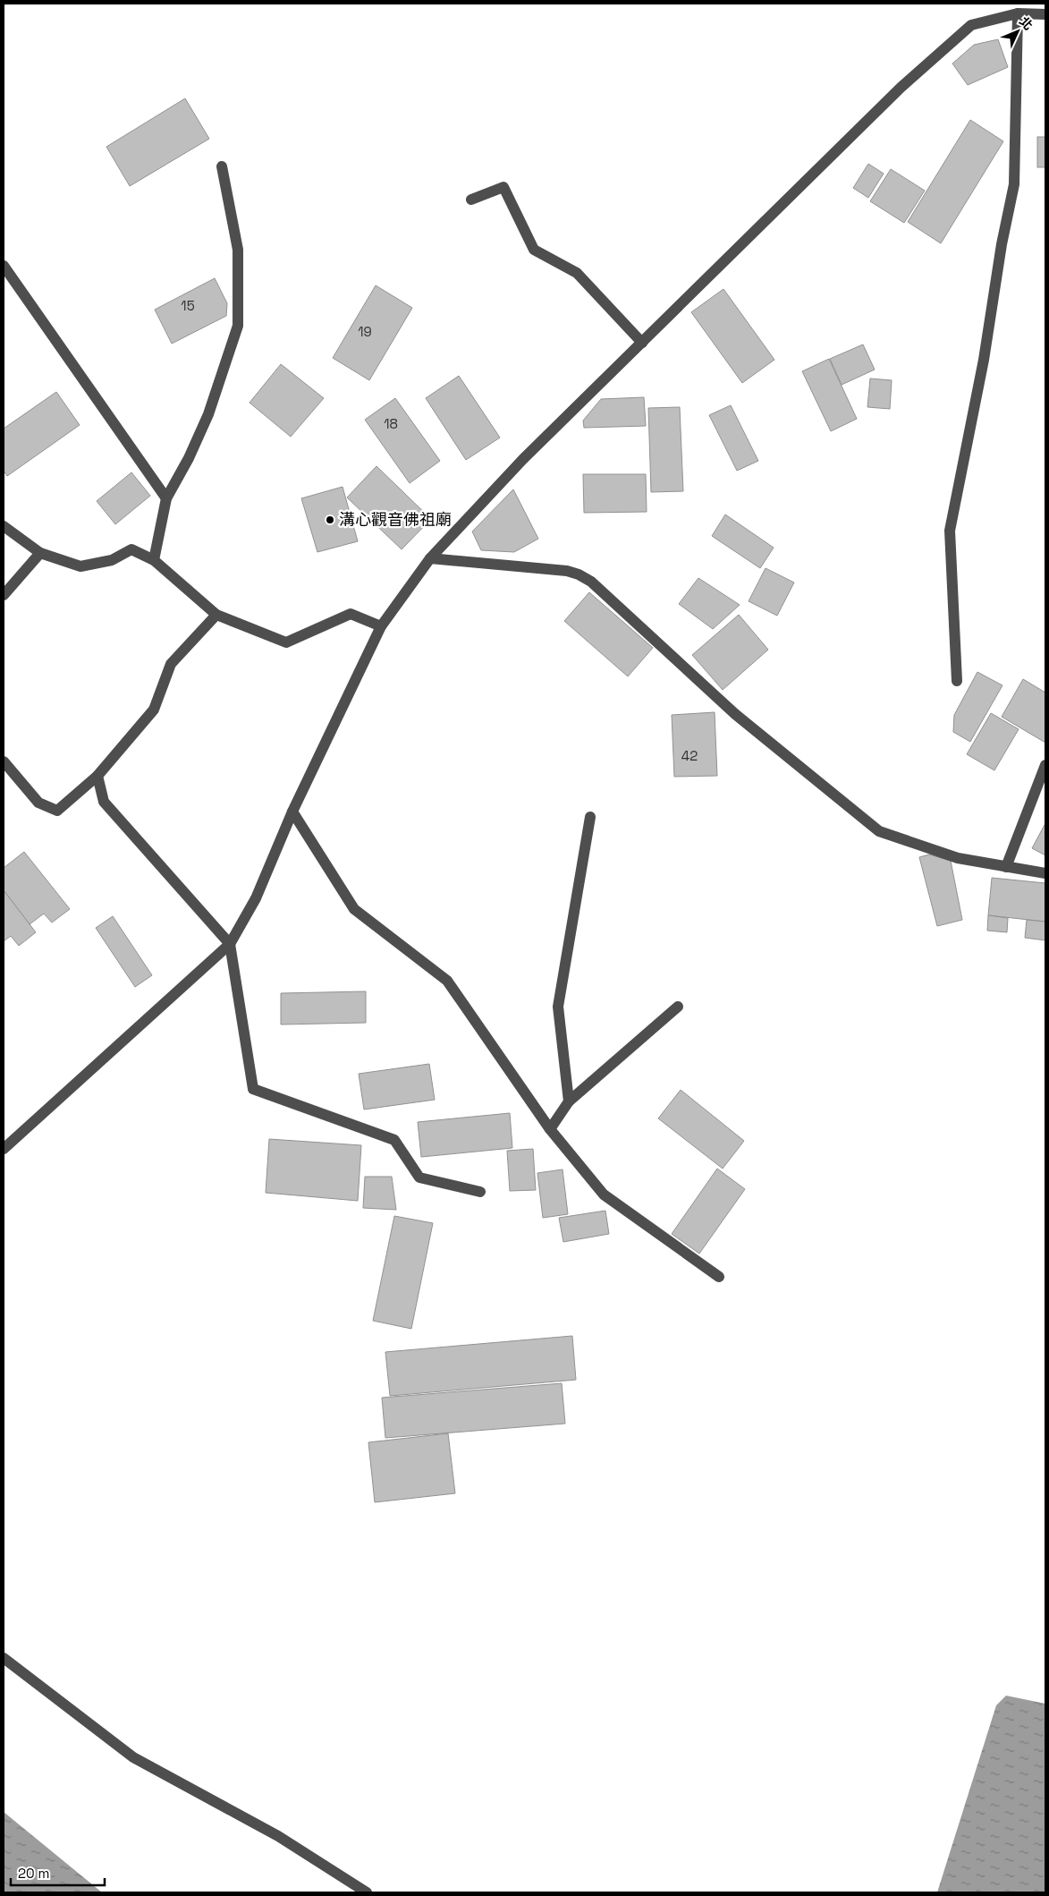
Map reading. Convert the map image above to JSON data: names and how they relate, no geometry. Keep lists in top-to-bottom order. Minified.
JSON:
{"places":["溝心觀音佛祖廟"],"house_numbers":["15","19","18","42"],"scale_bar":"20 m","north":"top right"}
